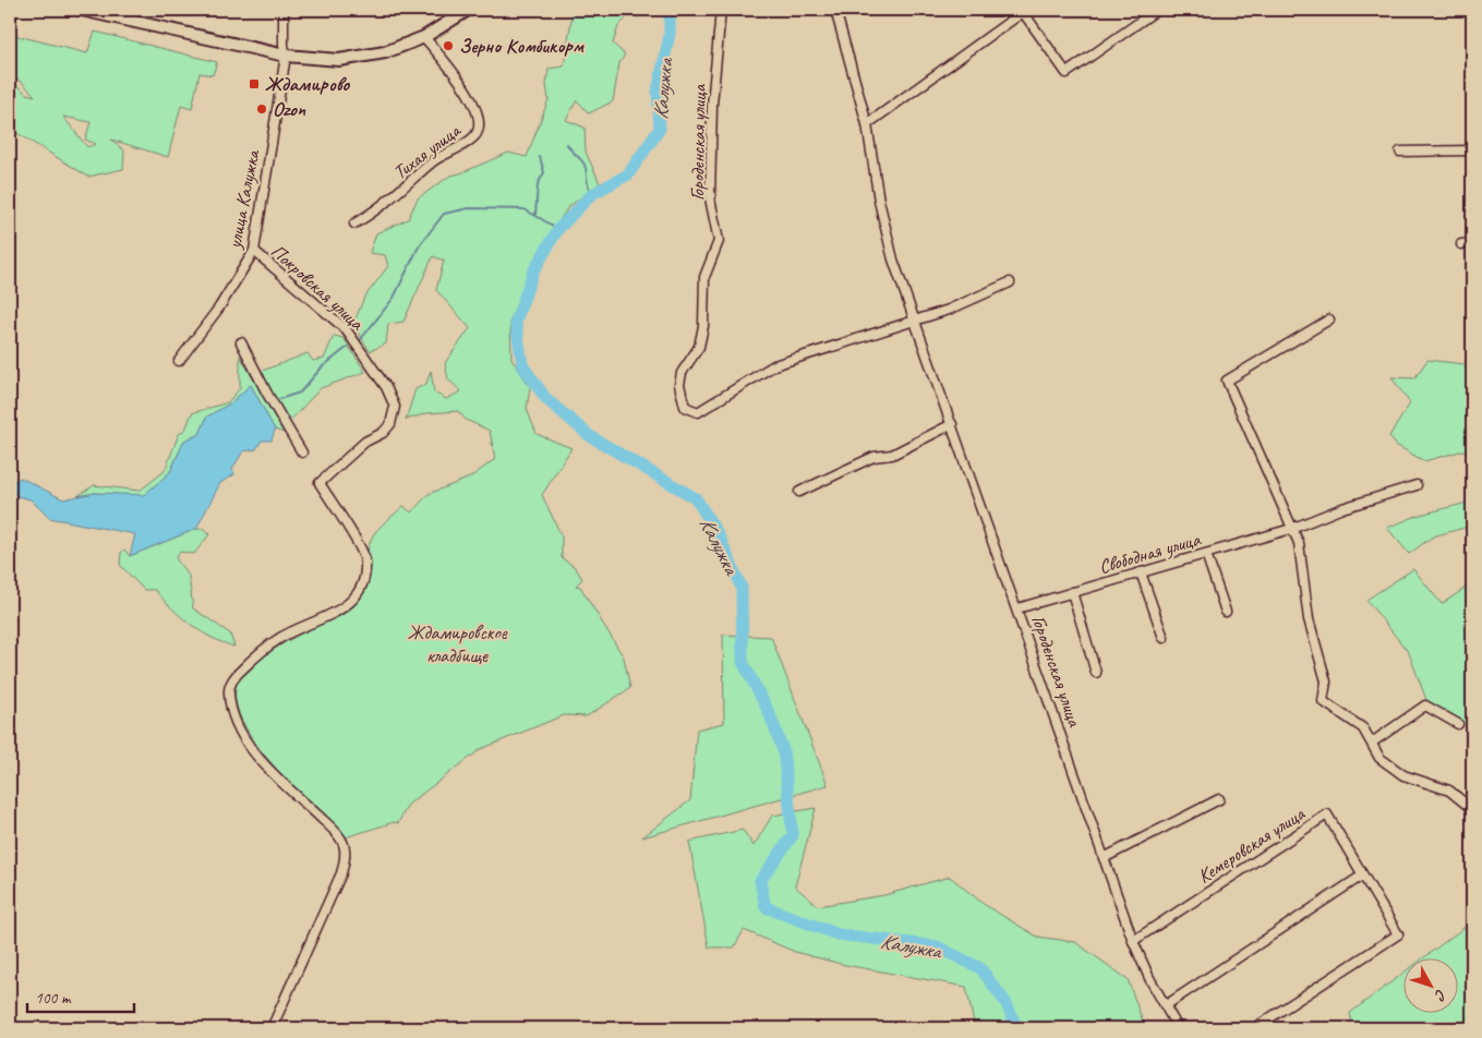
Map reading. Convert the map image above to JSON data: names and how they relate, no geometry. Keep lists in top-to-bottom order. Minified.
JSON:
{"streets":{"street":["Городенская улица","Тихая улица","улица Калужка","Покровская улица","Свободная улица","Кемеровская улица"]},"crossings":[["Городенская улица","Свободная улица"],["Городенская улица","Кемеровская улица"],["улица Калужка","Покровская улица"]],"water":["Калужка"],"parks":["Ждамировское кладбище"],"places":{"other":["Зерно Комбикорм","Ozon"],"transit":["Ждамирово"]},"scale_bar":"100 m","north":"bottom right"}
